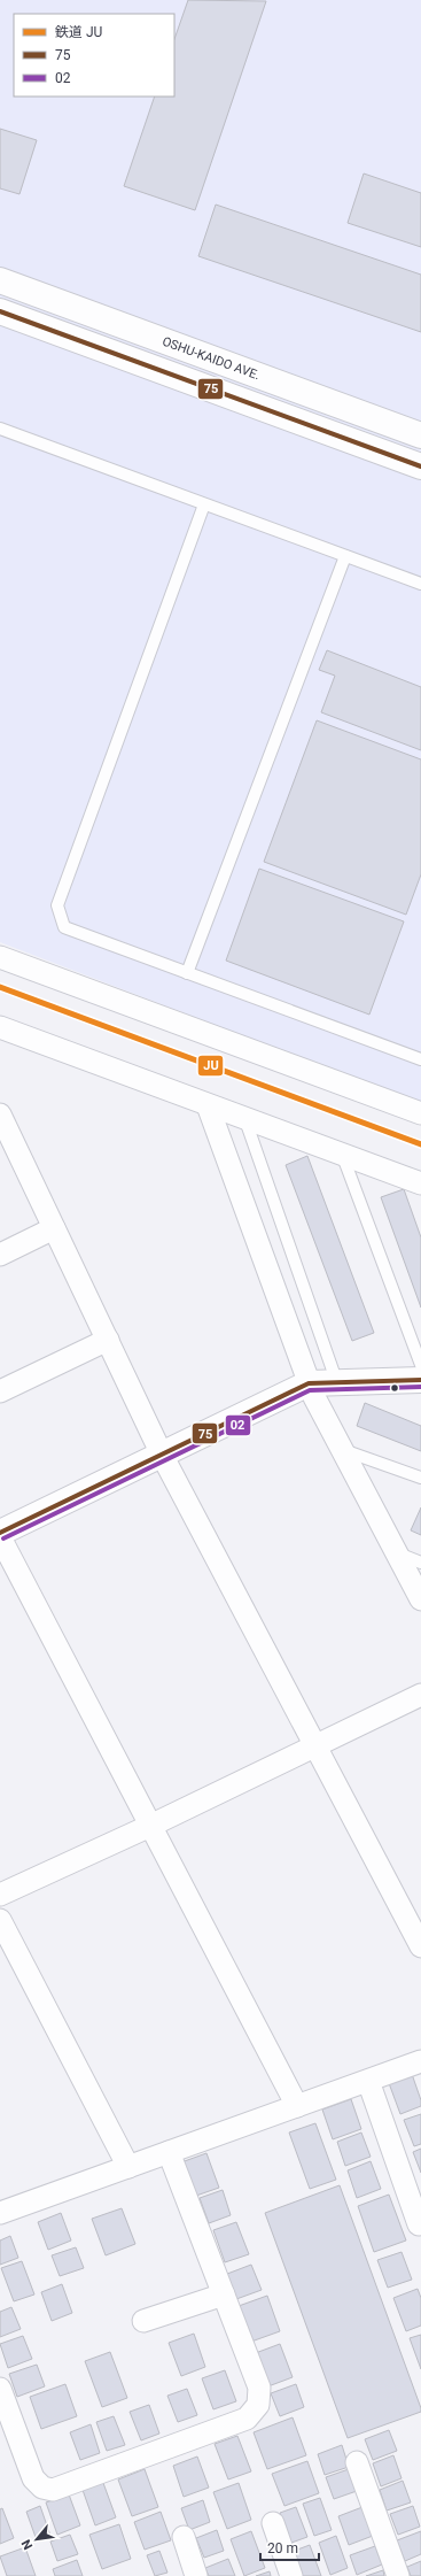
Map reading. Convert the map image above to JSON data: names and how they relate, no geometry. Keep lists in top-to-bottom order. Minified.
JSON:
{"streets":{"main road":["OSHU-KAIDO AVE."]},"lines":["transit line 75","rail line JU","transit line 02"],"legend":["鉄道 JU","75","02"],"scale_bar":"20 m","north":"bottom left"}
